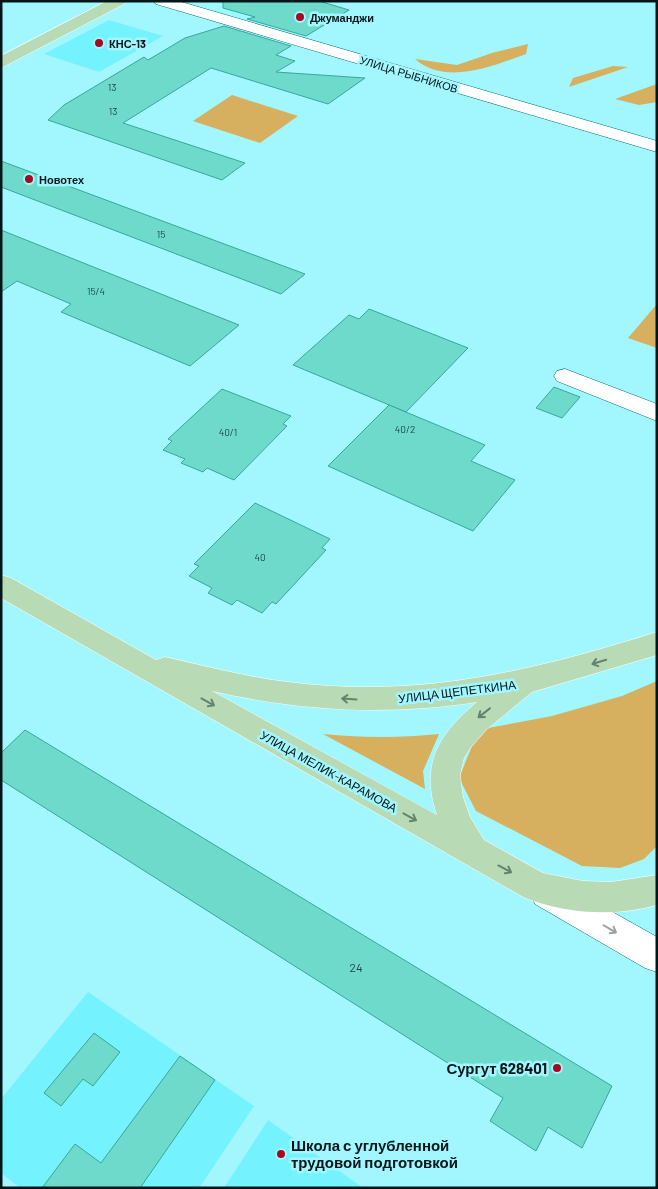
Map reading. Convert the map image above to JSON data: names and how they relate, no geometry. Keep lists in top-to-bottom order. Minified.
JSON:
{"streets":{"main road":["УЛИЦА ЩЕПЕТКИНА","УЛИЦА МЕЛИК-КАРАМОВА"],"street":["УЛИЦА РЫБНИКОВ"]},"crossings":[["УЛИЦА ЩЕПЕТКИНА","УЛИЦА МЕЛИК-КАРАМОВА"]],"one_way":["УЛИЦА ЩЕПЕТКИНА","УЛИЦА МЕЛИК-КАРАМОВА"],"places":["Джуманджи","КНС-13","Новотех","Сургут 628401","Школа с углубленной трудовой подготовкой"],"house_numbers":["13","13","15","15/4","40/2","40/1","40","24"]}
